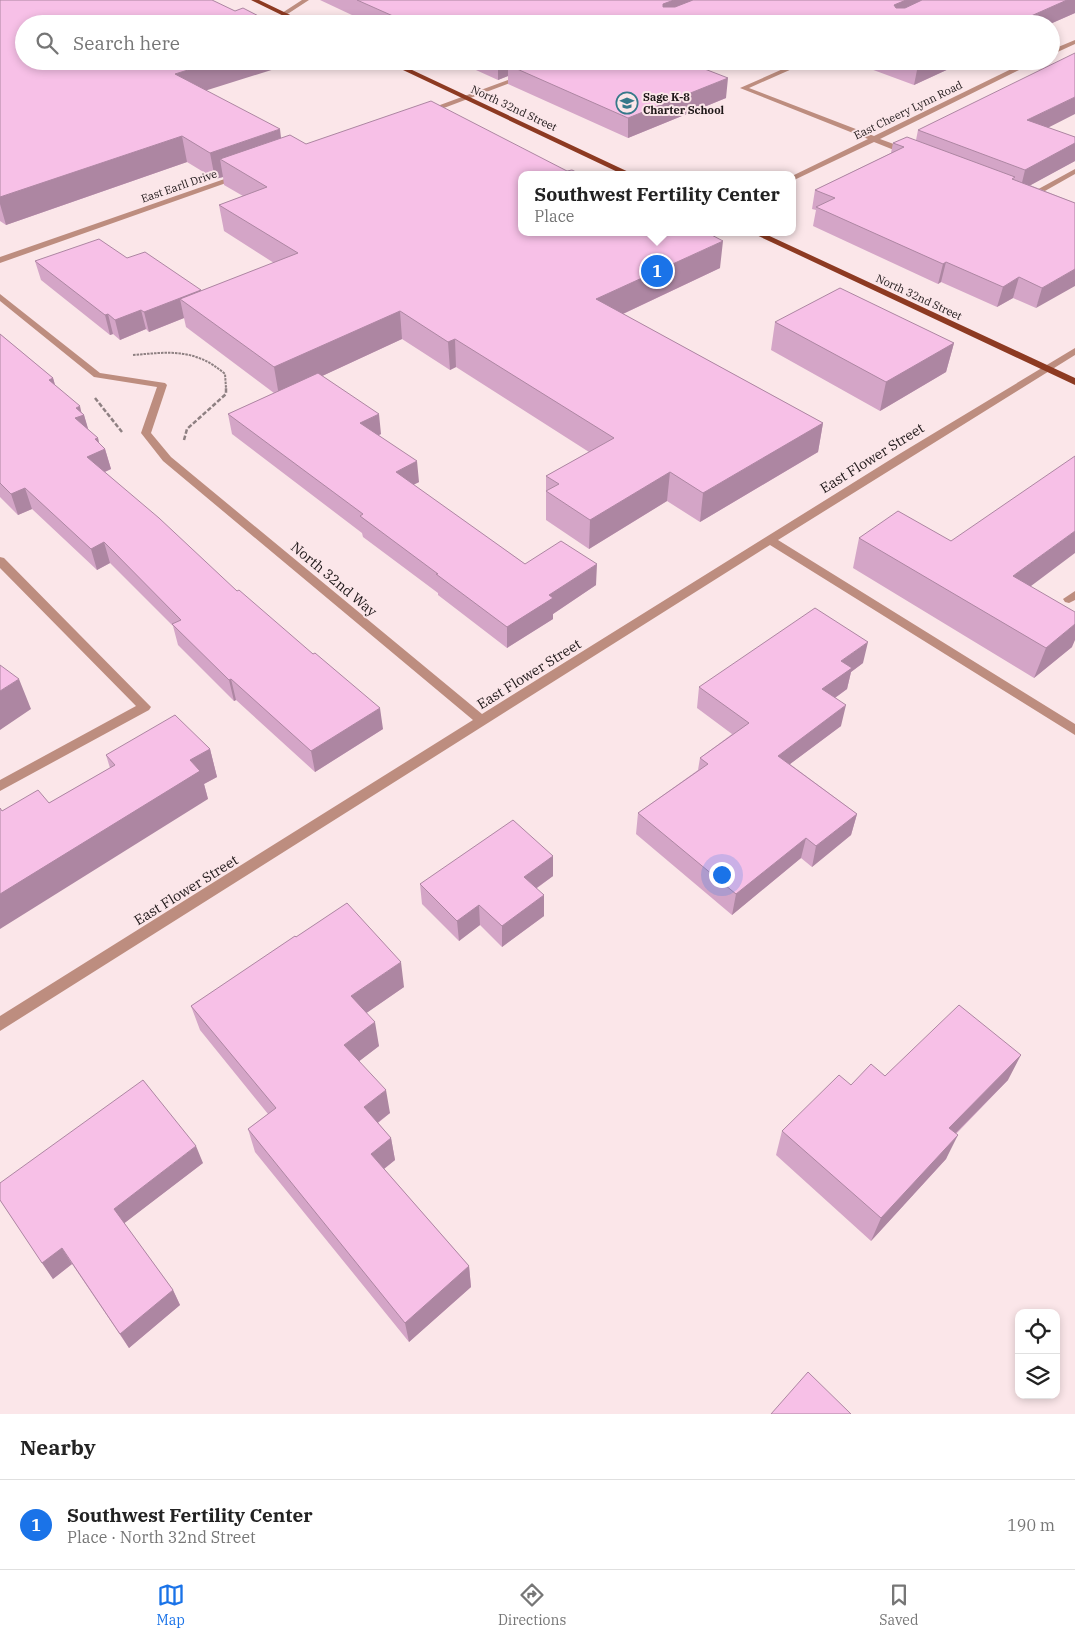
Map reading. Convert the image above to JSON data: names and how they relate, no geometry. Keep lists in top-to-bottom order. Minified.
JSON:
{"streets":{"main road":["North 32nd Street"],"street":["East Cheery Lynn Road","East Earll Drive","East Flower Street","North 32nd Way"]},"crossings":[["North 32nd Street","East Flower Street"],["East Flower Street","North 32nd Way"]],"places":{"school or university":["Sage K-8 Charter School"]},"page":{"search":"Search here","popup":["Southwest Fertility Center","Place"],"pins":"1","heading":"Nearby","list":[{"mark":"1","name":"Southwest Fertility Center","note":"Place · North 32nd Street","value":"190 m"}],"nav":["Map","Directions","Saved"]}}
